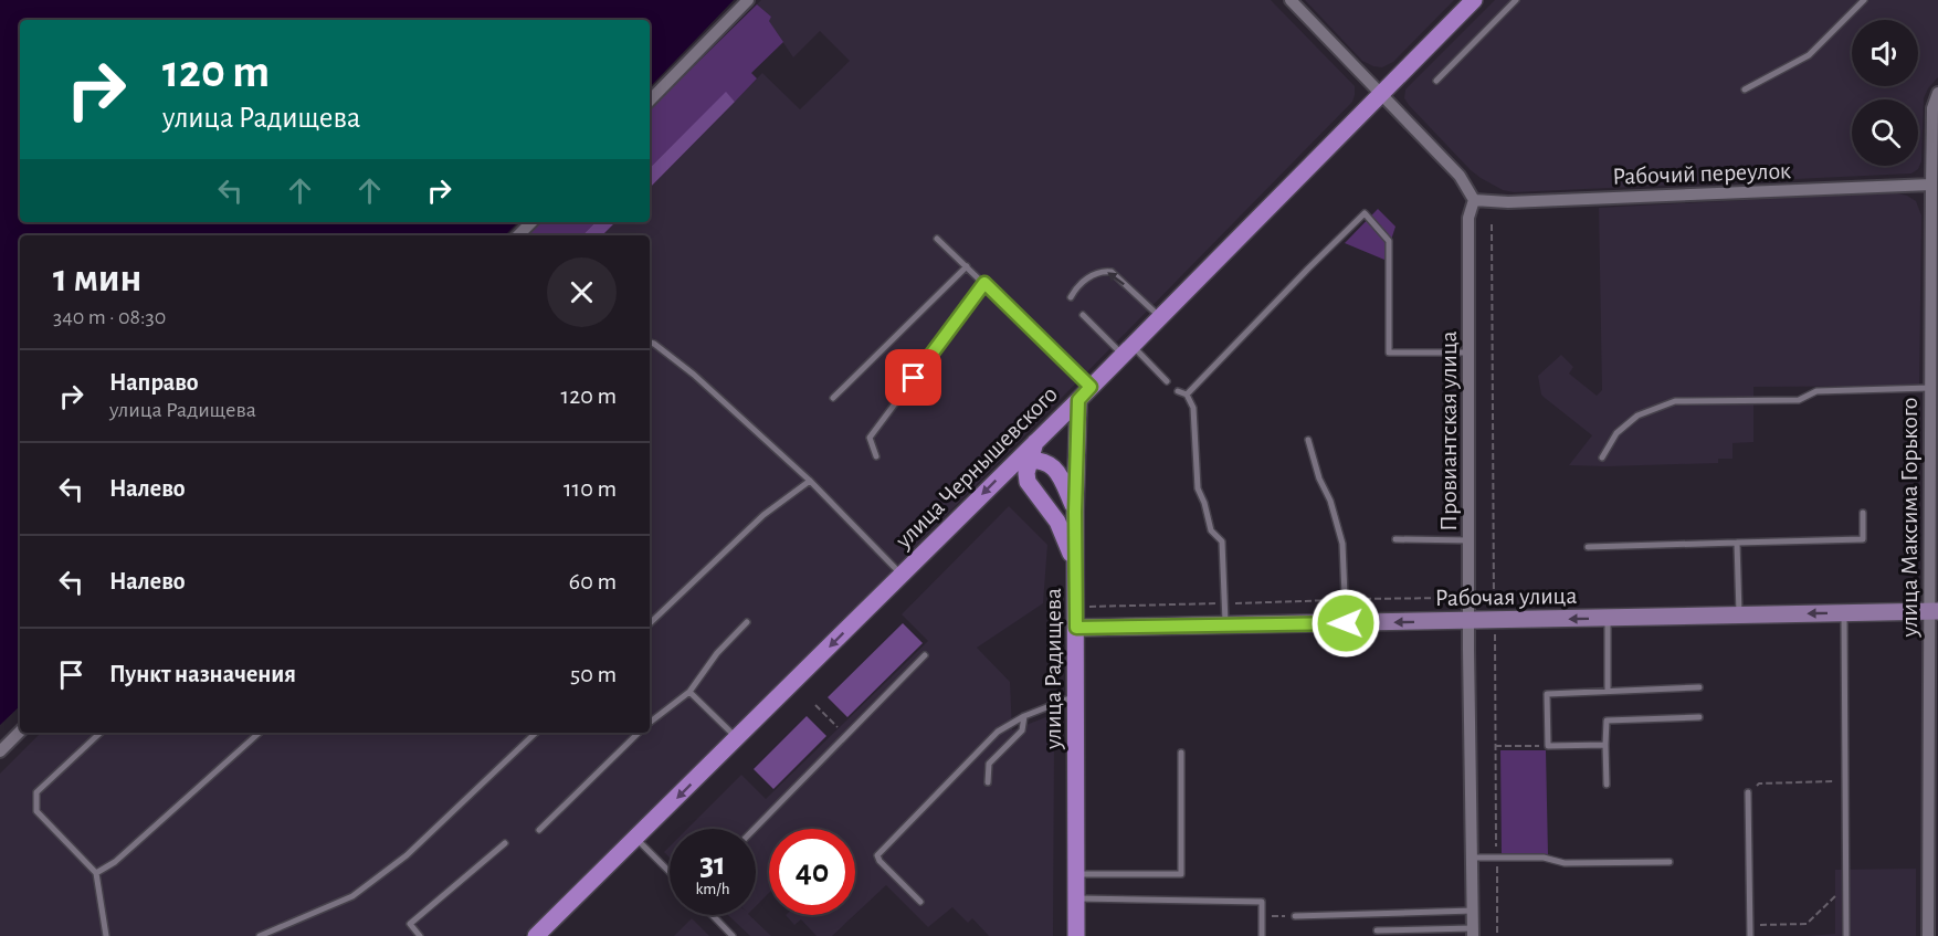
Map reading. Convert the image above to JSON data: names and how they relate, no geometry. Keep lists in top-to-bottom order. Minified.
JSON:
{"streets":{"main road":["улица Чернышевского","улица Радищева"],"street":["Рабочий переулок","Провиантская улица","улица Максима Горького","Рабочая улица"]},"crossings":[["Рабочий переулок","Провиантская улица"],["Рабочий переулок","улица Максима Горького"],["Провиантская улица","Рабочая улица"],["улица Чернышевского","улица Радищева"],["улица Максима Горького","Рабочая улица"],["Рабочая улица","улица Радищева"]],"one_way":["улица Чернышевского","Рабочая улица"],"page":{"turn":["120 m","улица Радищева"],"heading":["1 мин","340 m · 08:30"],"list":[{"name":"Направо","note":"улица Радищева","value":"120 m"},{"name":"Налево","value":"110 m"},{"name":"Налево","value":"60 m"},{"name":"Пункт назначения","value":"50 m"}],"speed":"31 km/h","limit":"40"}}
